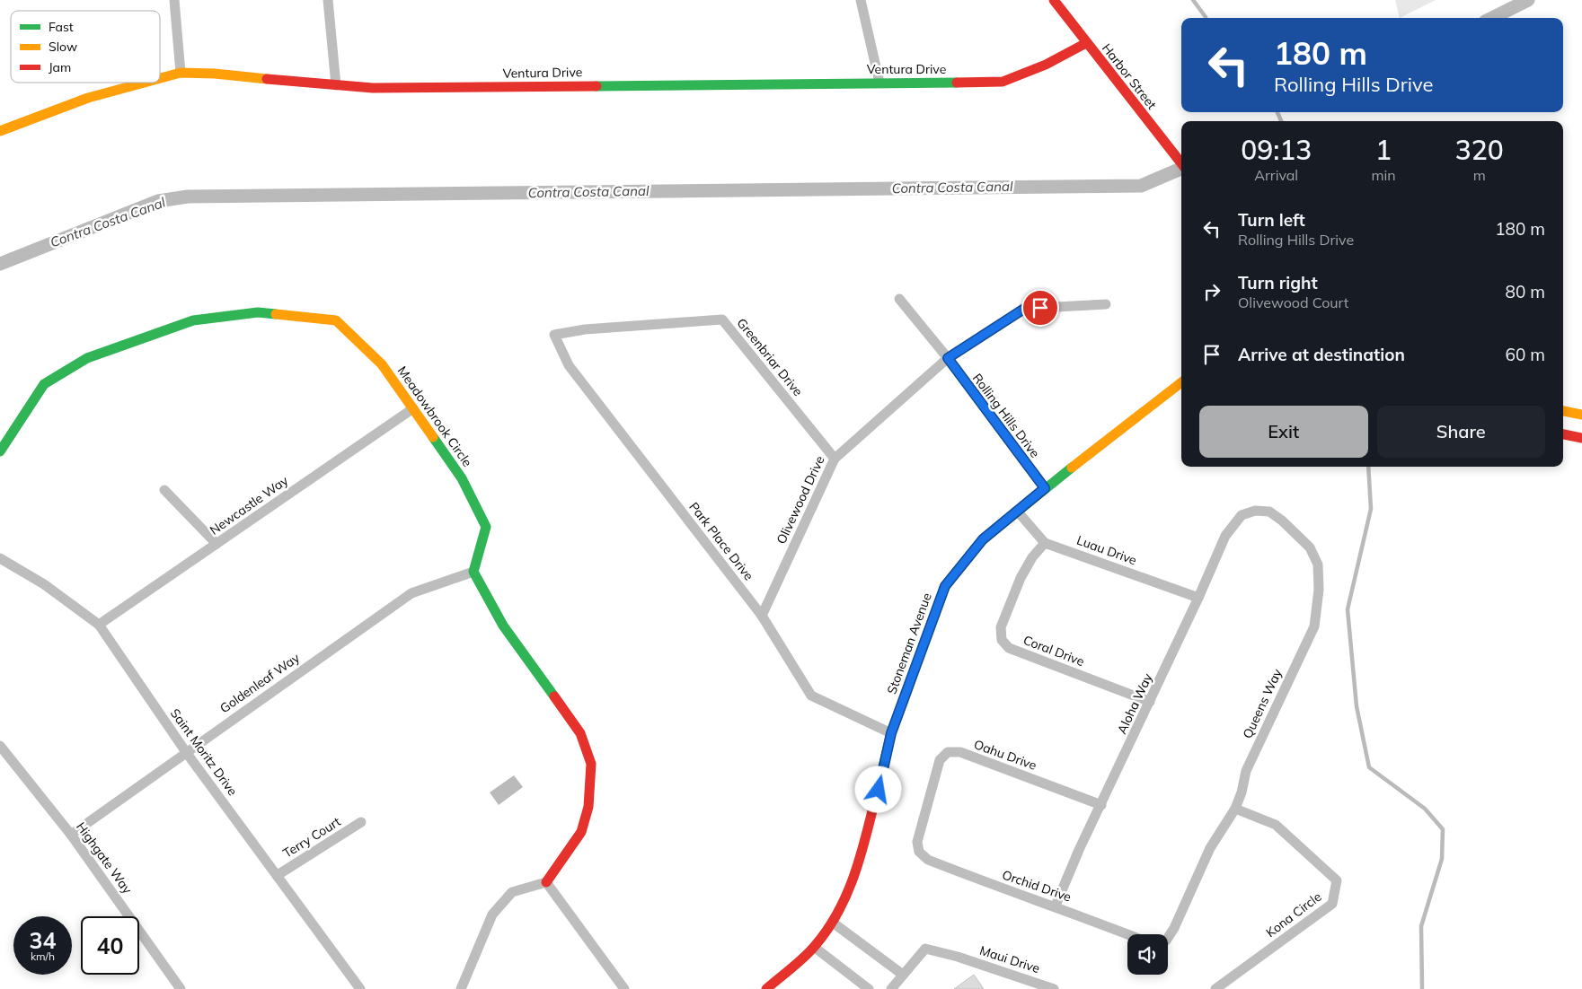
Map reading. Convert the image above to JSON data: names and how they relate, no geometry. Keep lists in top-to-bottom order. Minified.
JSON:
{"streets":{"street":["Ventura Drive","Harbor Street","Greenbriar Drive","Rolling Hills Drive","Meadowbrook Circle","Olivewood Drive","Newcastle Way","Park Place Drive","Luau Drive","Stoneman Avenue","Coral Drive","Goldenleaf Way","Aloha Way","Queens Way","Saint Moritz Drive","Oahu Drive","Terry Court","Highgate Way","Orchid Drive","Kona Circle","Maui Drive"]},"crossings":[["Ventura Drive","Harbor Street"],["Greenbriar Drive","Olivewood Drive"],["Greenbriar Drive","Park Place Drive"],["Rolling Hills Drive","Olivewood Drive"],["Rolling Hills Drive","Stoneman Avenue"],["Meadowbrook Circle","Newcastle Way"],["Meadowbrook Circle","Goldenleaf Way"],["Olivewood Drive","Park Place Drive"],["Newcastle Way","Saint Moritz Drive"],["Park Place Drive","Stoneman Avenue"],["Luau Drive","Stoneman Avenue"],["Luau Drive","Coral Drive"],["Luau Drive","Aloha Way"],["Coral Drive","Aloha Way"],["Goldenleaf Way","Saint Moritz Drive"],["Goldenleaf Way","Highgate Way"],["Aloha Way","Queens Way"],["Aloha Way","Oahu Drive"],["Aloha Way","Orchid Drive"],["Queens Way","Kona Circle"],["Saint Moritz Drive","Terry Court"],["Oahu Drive","Orchid Drive"]],"water":["Contra Costa Canal"],"legend":["Fast","Slow","Jam"],"page":{"turn":["180 m","Rolling Hills Drive"],"eta":["09:13","Arrival","1","min","320","m"],"list":[{"name":"Turn left","note":"Rolling Hills Drive","value":"180 m"},{"name":"Turn right","note":"Olivewood Court","value":"80 m"},{"name":"Arrive at destination","value":"60 m"}],"buttons":["Exit","Share"],"speed":"34 km/h","limit":"40"}}
